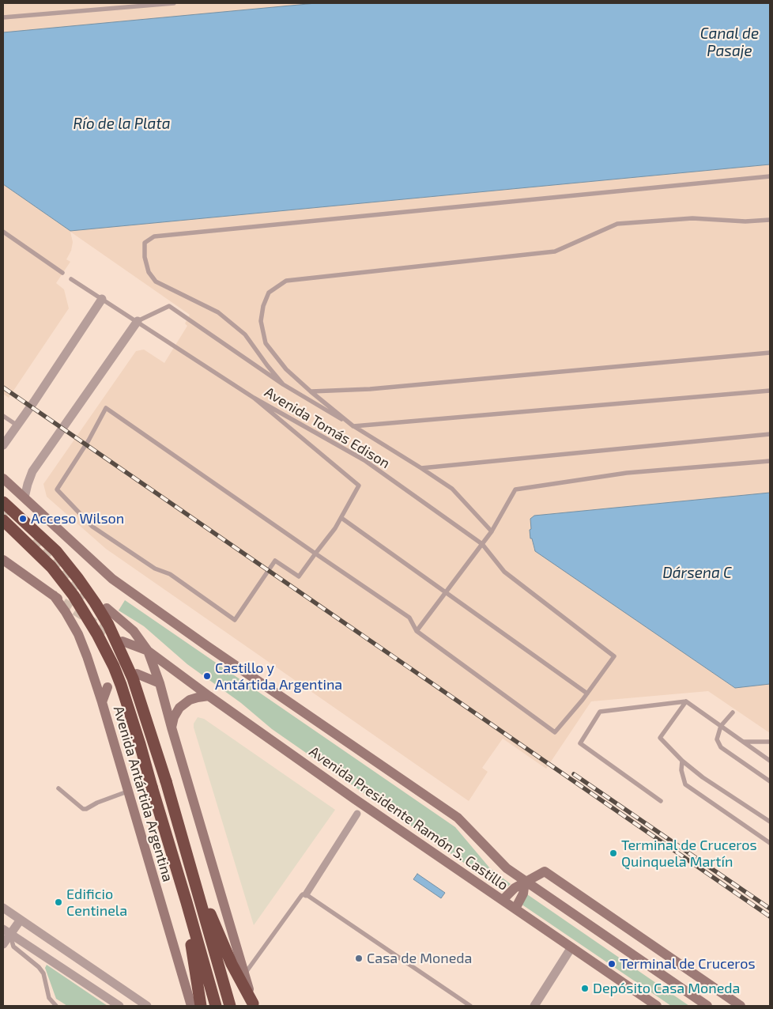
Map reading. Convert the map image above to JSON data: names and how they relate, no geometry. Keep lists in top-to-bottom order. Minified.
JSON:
{"streets":{"main road":["Avenida Antártida Argentina","Avenida Presidente Ramón S. Castillo"],"lane":["Avenida Tomás Edison"]},"water":["Canal de Pasaje","Río de la Plata","Dársena C"],"places":["Acceso Wilson","Castillo y Antártida Argentina","Terminal de Cruceros Quinquela Martín","Edificio Centinela","Casa de Moneda","Terminal de Cruceros","Depósito Casa Moneda"]}
